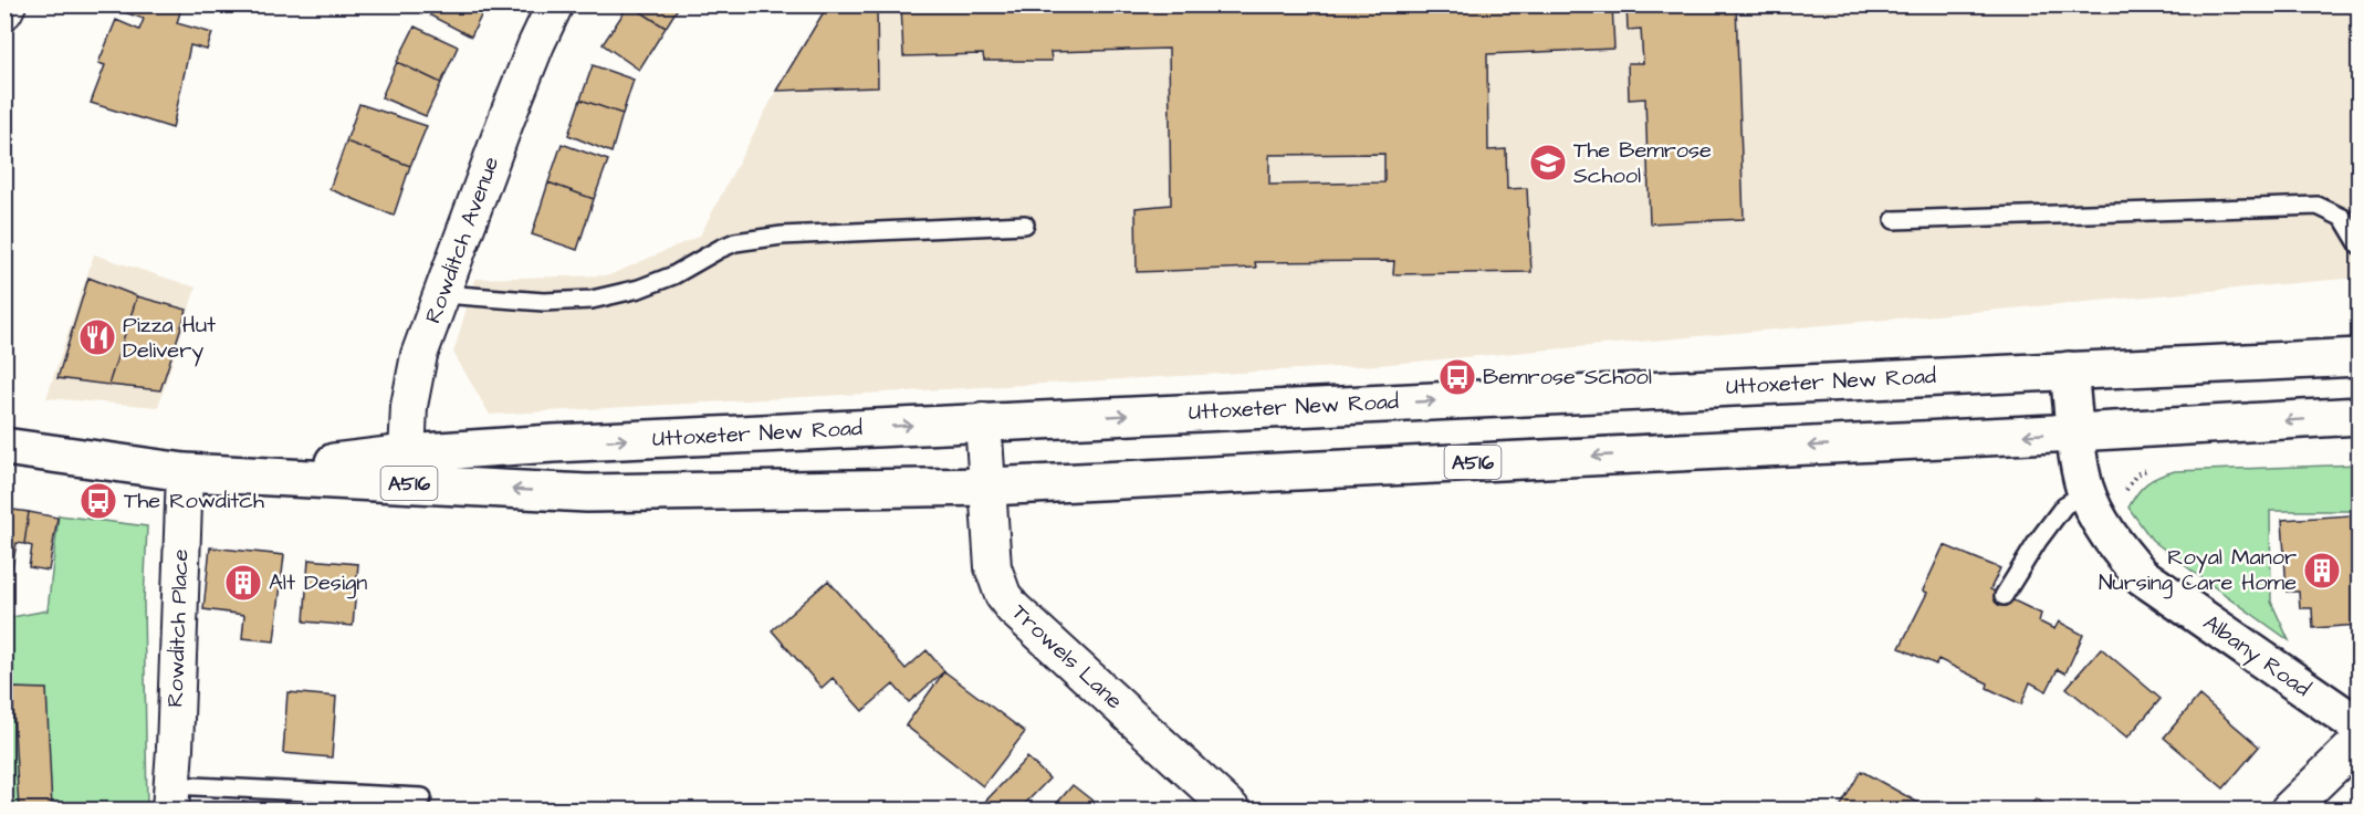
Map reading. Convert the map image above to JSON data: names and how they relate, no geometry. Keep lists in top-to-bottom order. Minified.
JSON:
{"streets":{"main road":["Uttoxeter New Road","A516","Albany Road"],"street":["Rowditch Avenue","Rowditch Place","Trowels Lane"]},"crossings":[["Rowditch Avenue","Uttoxeter New Road"],["Uttoxeter New Road","Rowditch Place"],["Uttoxeter New Road","Albany Road"],["Uttoxeter New Road","Trowels Lane"]],"places":{"school or university":["The Bemrose School"],"restaurant":["Pizza Hut Delivery"],"bus stop":["Bemrose School","The Rowditch"],"building":["Royal Manor Nursing Care Home","Alt Design"]}}
